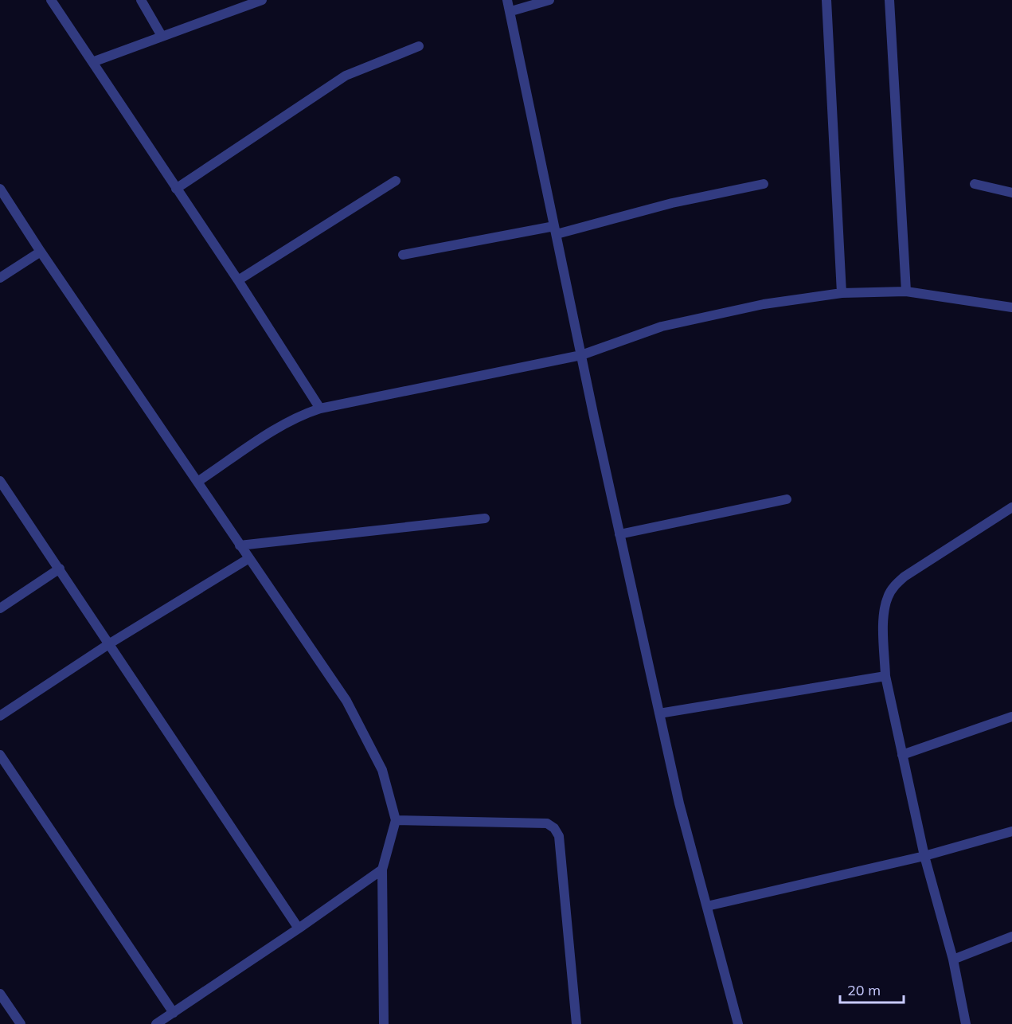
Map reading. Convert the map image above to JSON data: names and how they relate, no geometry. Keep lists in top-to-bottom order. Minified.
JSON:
{"scale_bar":"20 m"}
